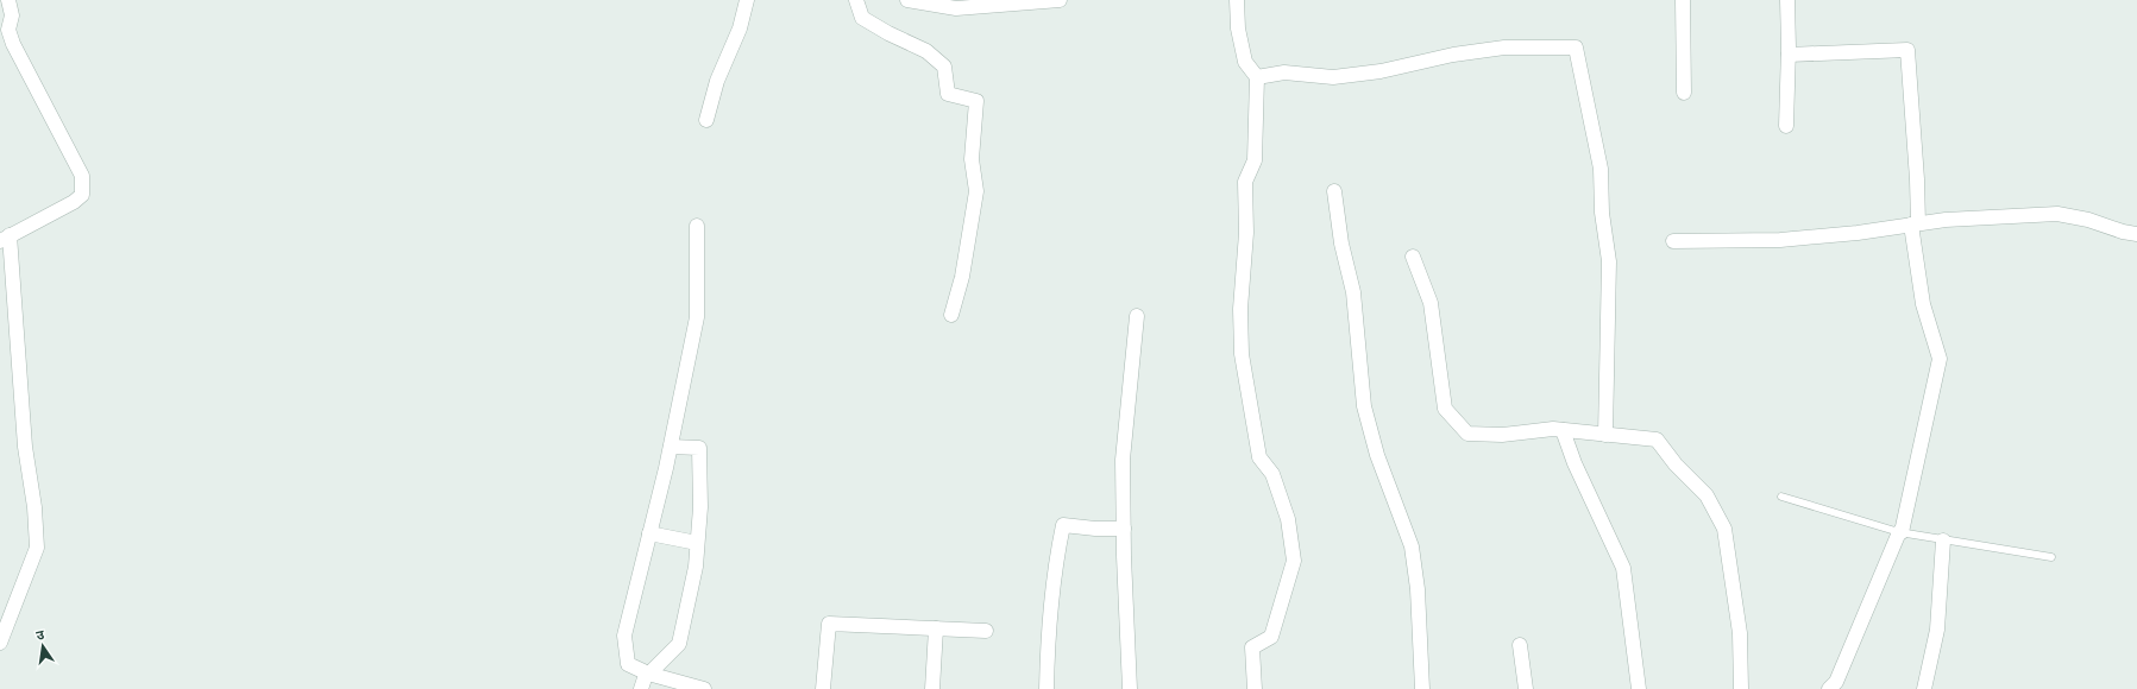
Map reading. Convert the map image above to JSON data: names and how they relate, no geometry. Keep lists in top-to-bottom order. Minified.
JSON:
{"north":"top"}
